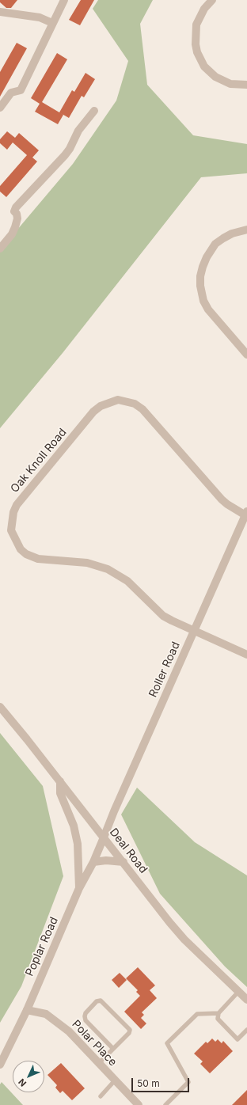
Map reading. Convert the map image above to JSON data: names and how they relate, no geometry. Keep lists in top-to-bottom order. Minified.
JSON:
{"streets":{"street":["Oak Knoll Road","Roller Road","Deal Road","Poplar Road","Polar Place"]},"crossings":[["Oak Knoll Road","Roller Road"],["Roller Road","Deal Road"],["Roller Road","Poplar Road"],["Deal Road","Poplar Road"],["Poplar Road","Polar Place"]],"scale_bar":"50 m","north":"bottom left"}
